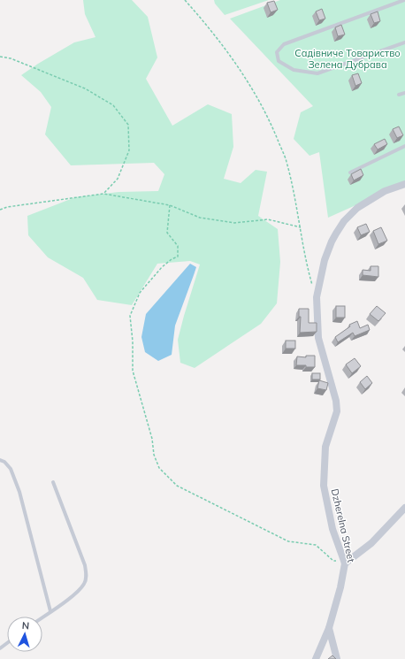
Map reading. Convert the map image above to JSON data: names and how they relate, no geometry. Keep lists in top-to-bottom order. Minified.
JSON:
{"streets":{"street":["Dzherelna Street"]},"parks":["Садівниче Товариство Зелена Дубрава"],"north":"top"}
